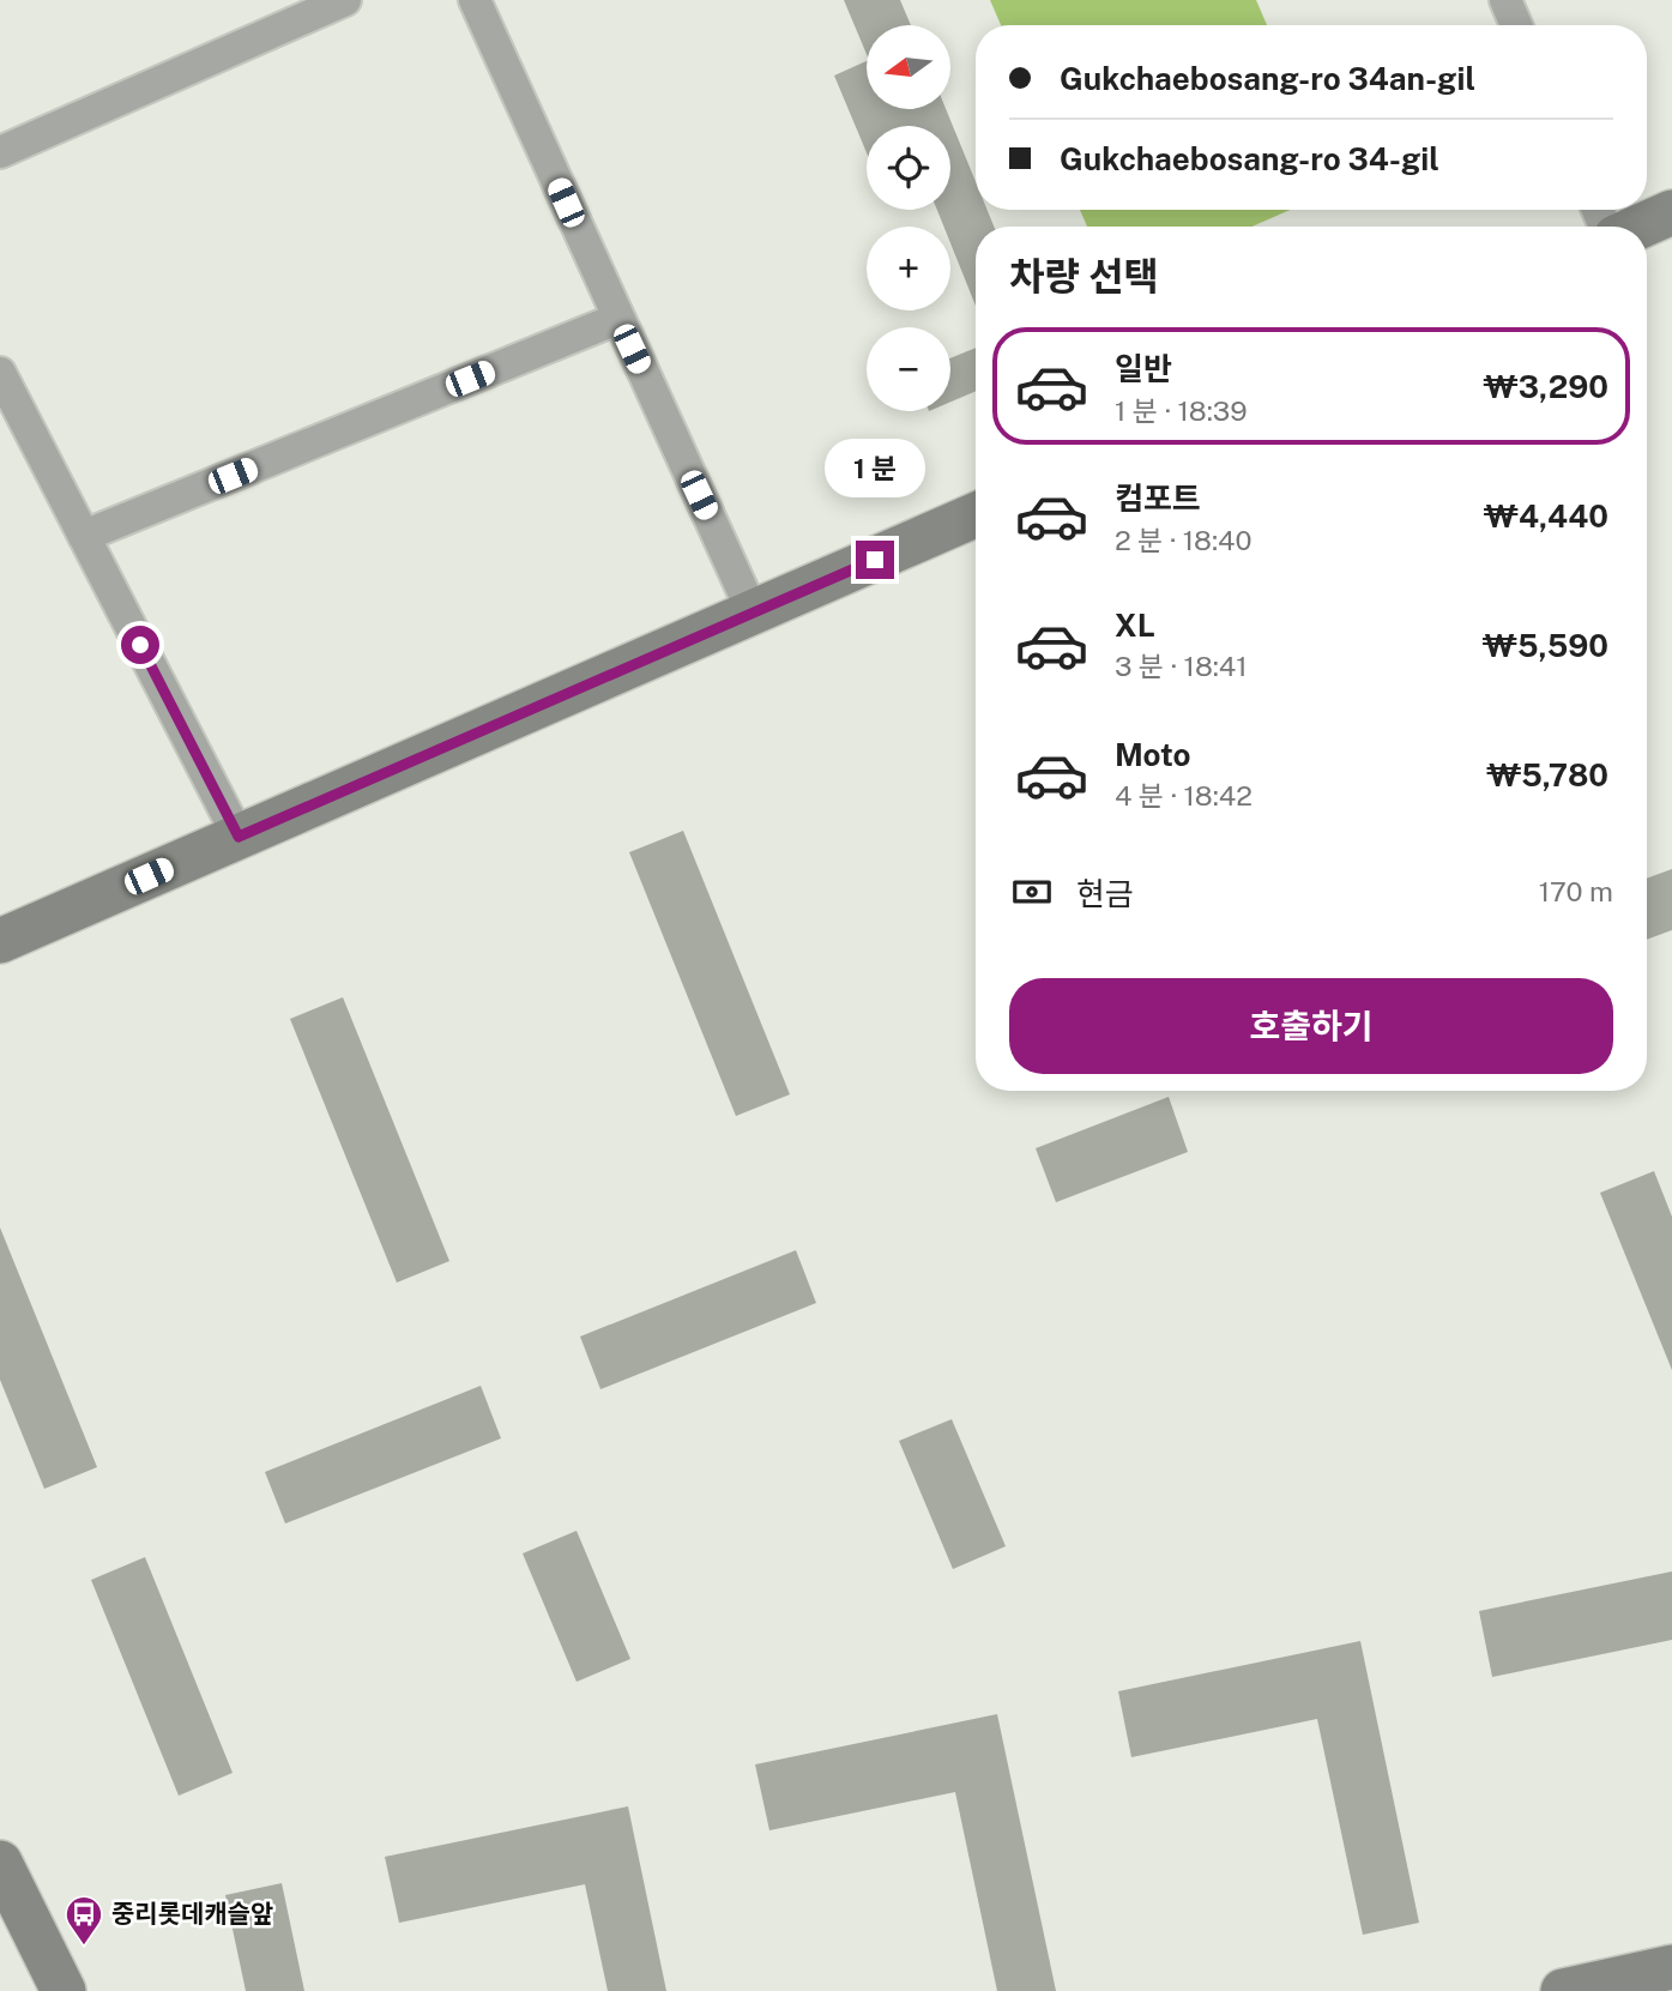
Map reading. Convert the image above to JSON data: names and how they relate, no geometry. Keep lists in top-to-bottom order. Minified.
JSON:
{"places":{"bus stop":["중리롯데캐슬앞"]},"north":"left","page":{"map_buttons":["+","−"],"banner":["Gukchaebosang-ro 34an-gil","Gukchaebosang-ro 34-gil"],"heading":"차량 선택","list":[{"name":"일반","note":"1 분 · 18:39","value":"₩3,290"},{"name":"컴포트","note":"2 분 · 18:40","value":"₩4,440"},{"name":"XL","note":"3 분 · 18:41","value":"₩5,590"},{"name":"Moto","note":"4 분 · 18:42","value":"₩5,780"}],"bubble":"1 분","pay":["현금","170 m"],"buttons":"호출하기"}}
